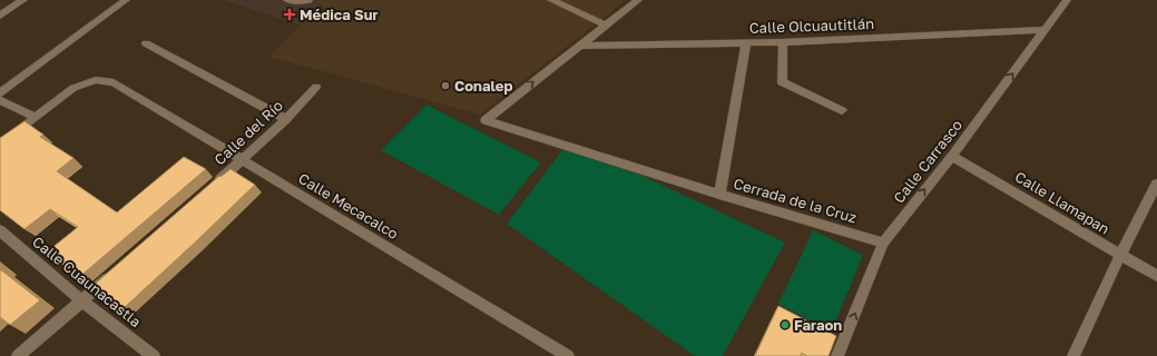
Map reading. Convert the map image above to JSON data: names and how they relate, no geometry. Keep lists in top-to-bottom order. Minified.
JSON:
{"streets":{"street":["Calle Olcuautitlán","Calle del Río","Calle Carrasco","Cerrada de la Cruz","Calle Llamapan","Calle Mecacalco","Calle Cuaunacastla"]},"crossings":[["Calle Olcuautitlán","Calle Carrasco"],["Calle Olcuautitlán","Cerrada de la Cruz"],["Calle del Río","Calle Mecacalco"],["Calle Carrasco","Cerrada de la Cruz"],["Calle Carrasco","Calle Llamapan"]],"one_way":["Calle Carrasco"],"places":{"health":["Médica Sur"],"other":["Conalep","Faraon"]}}
